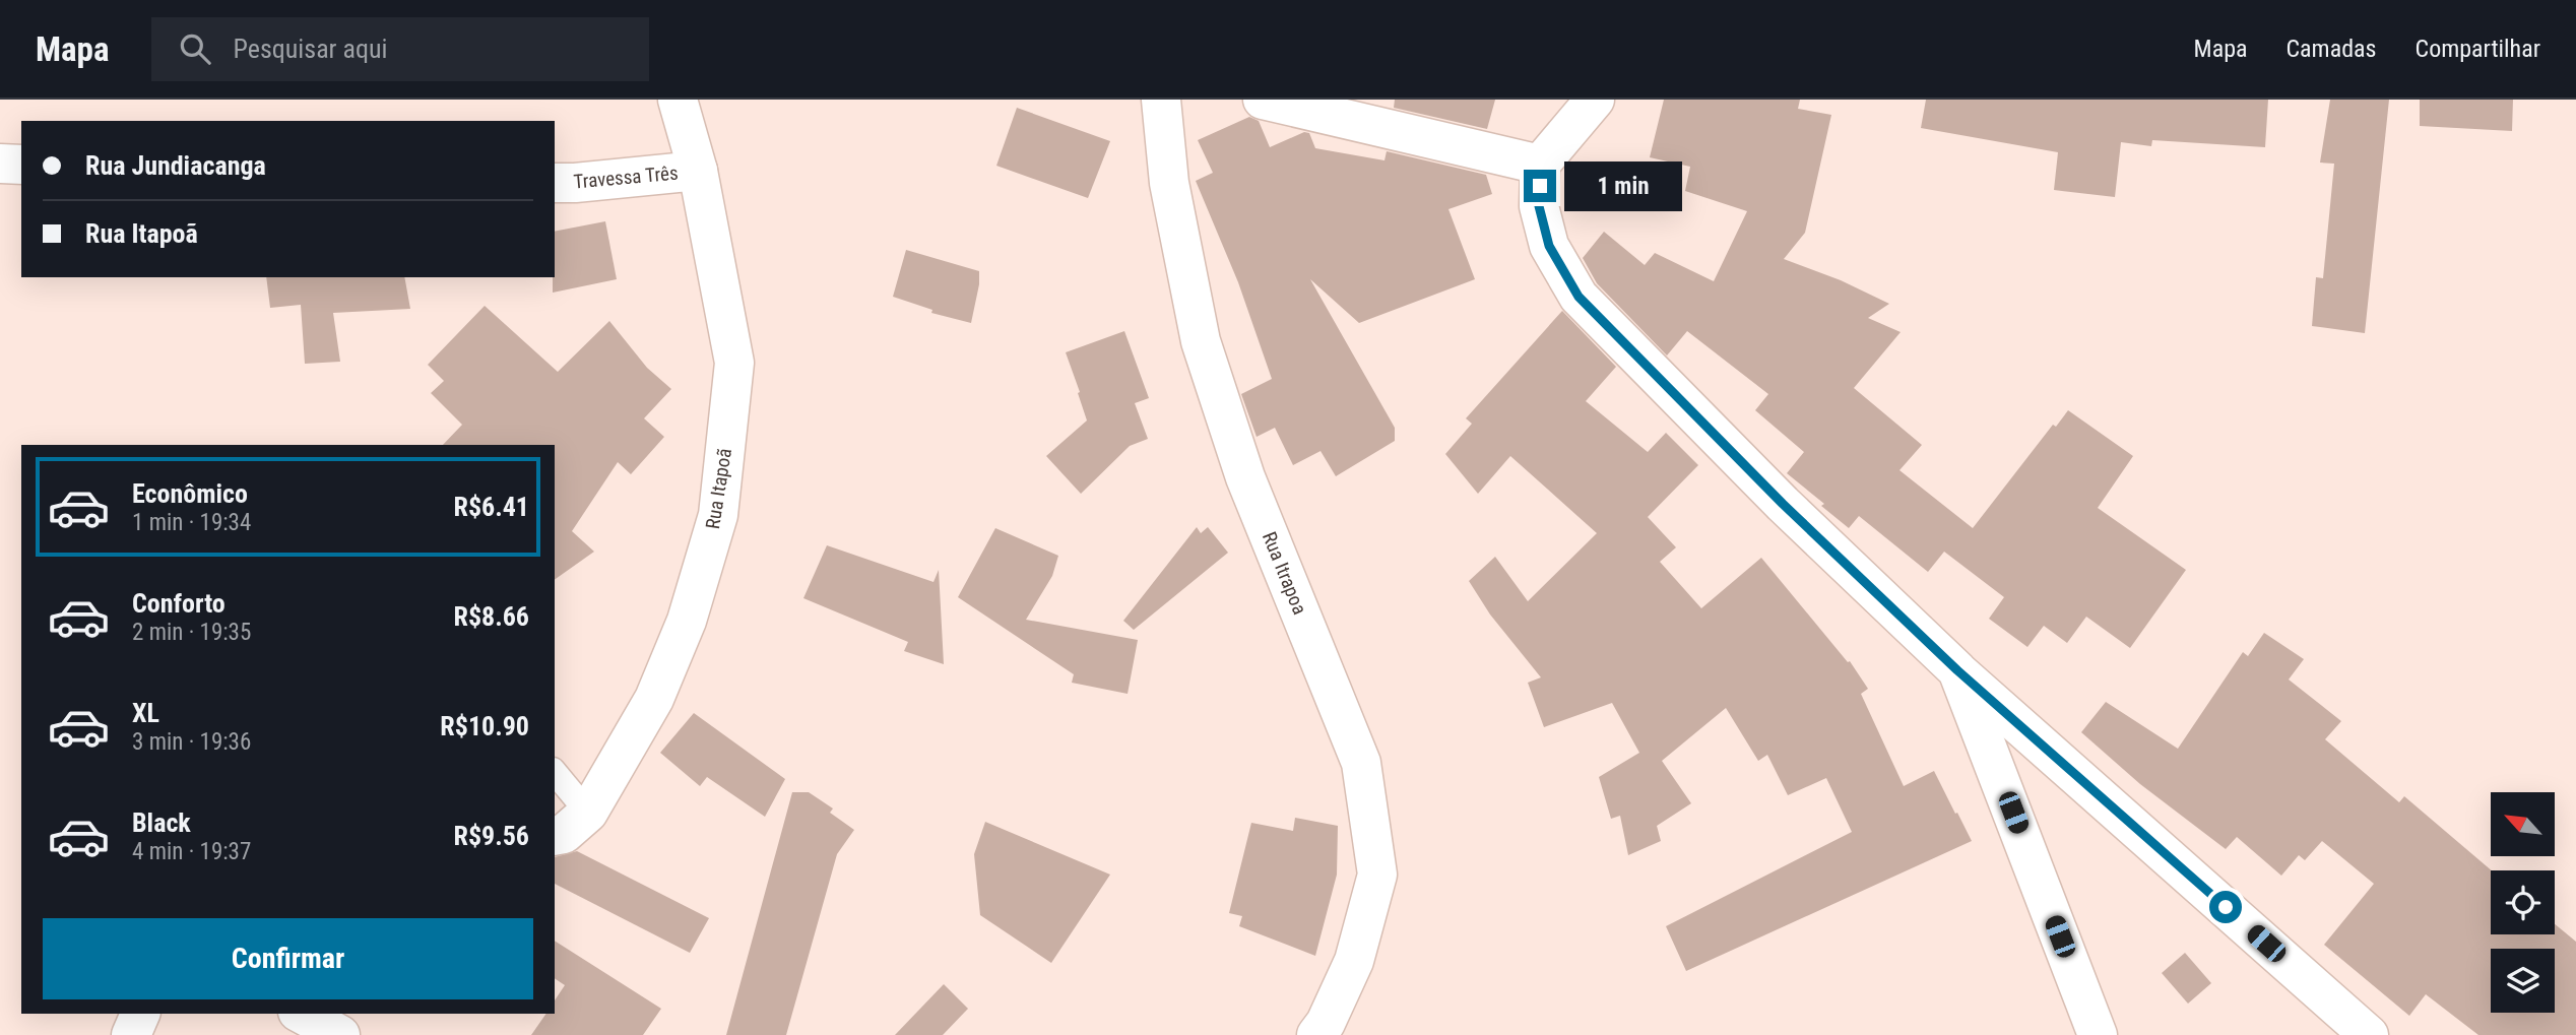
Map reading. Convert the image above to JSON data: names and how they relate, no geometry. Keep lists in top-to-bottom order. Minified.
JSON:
{"streets":{"street":["Travessa Três","Rua Itapoã","Rua Itrapoa"]},"crossings":[["Travessa Três","Rua Itapoã"]],"north":"top left","page":{"header":"Mapa","search":"Pesquisar aqui","nav":["Mapa","Camadas","Compartilhar"],"banner":["Rua Jundiacanga","Rua Itapoã"],"bubble":"1 min","list":[{"name":"Econômico","note":"1 min · 19:34","value":"R$6.41"},{"name":"Conforto","note":"2 min · 19:35","value":"R$8.66"},{"name":"XL","note":"3 min · 19:36","value":"R$10.90"},{"name":"Black","note":"4 min · 19:37","value":"R$9.56"}],"buttons":"Confirmar"}}
